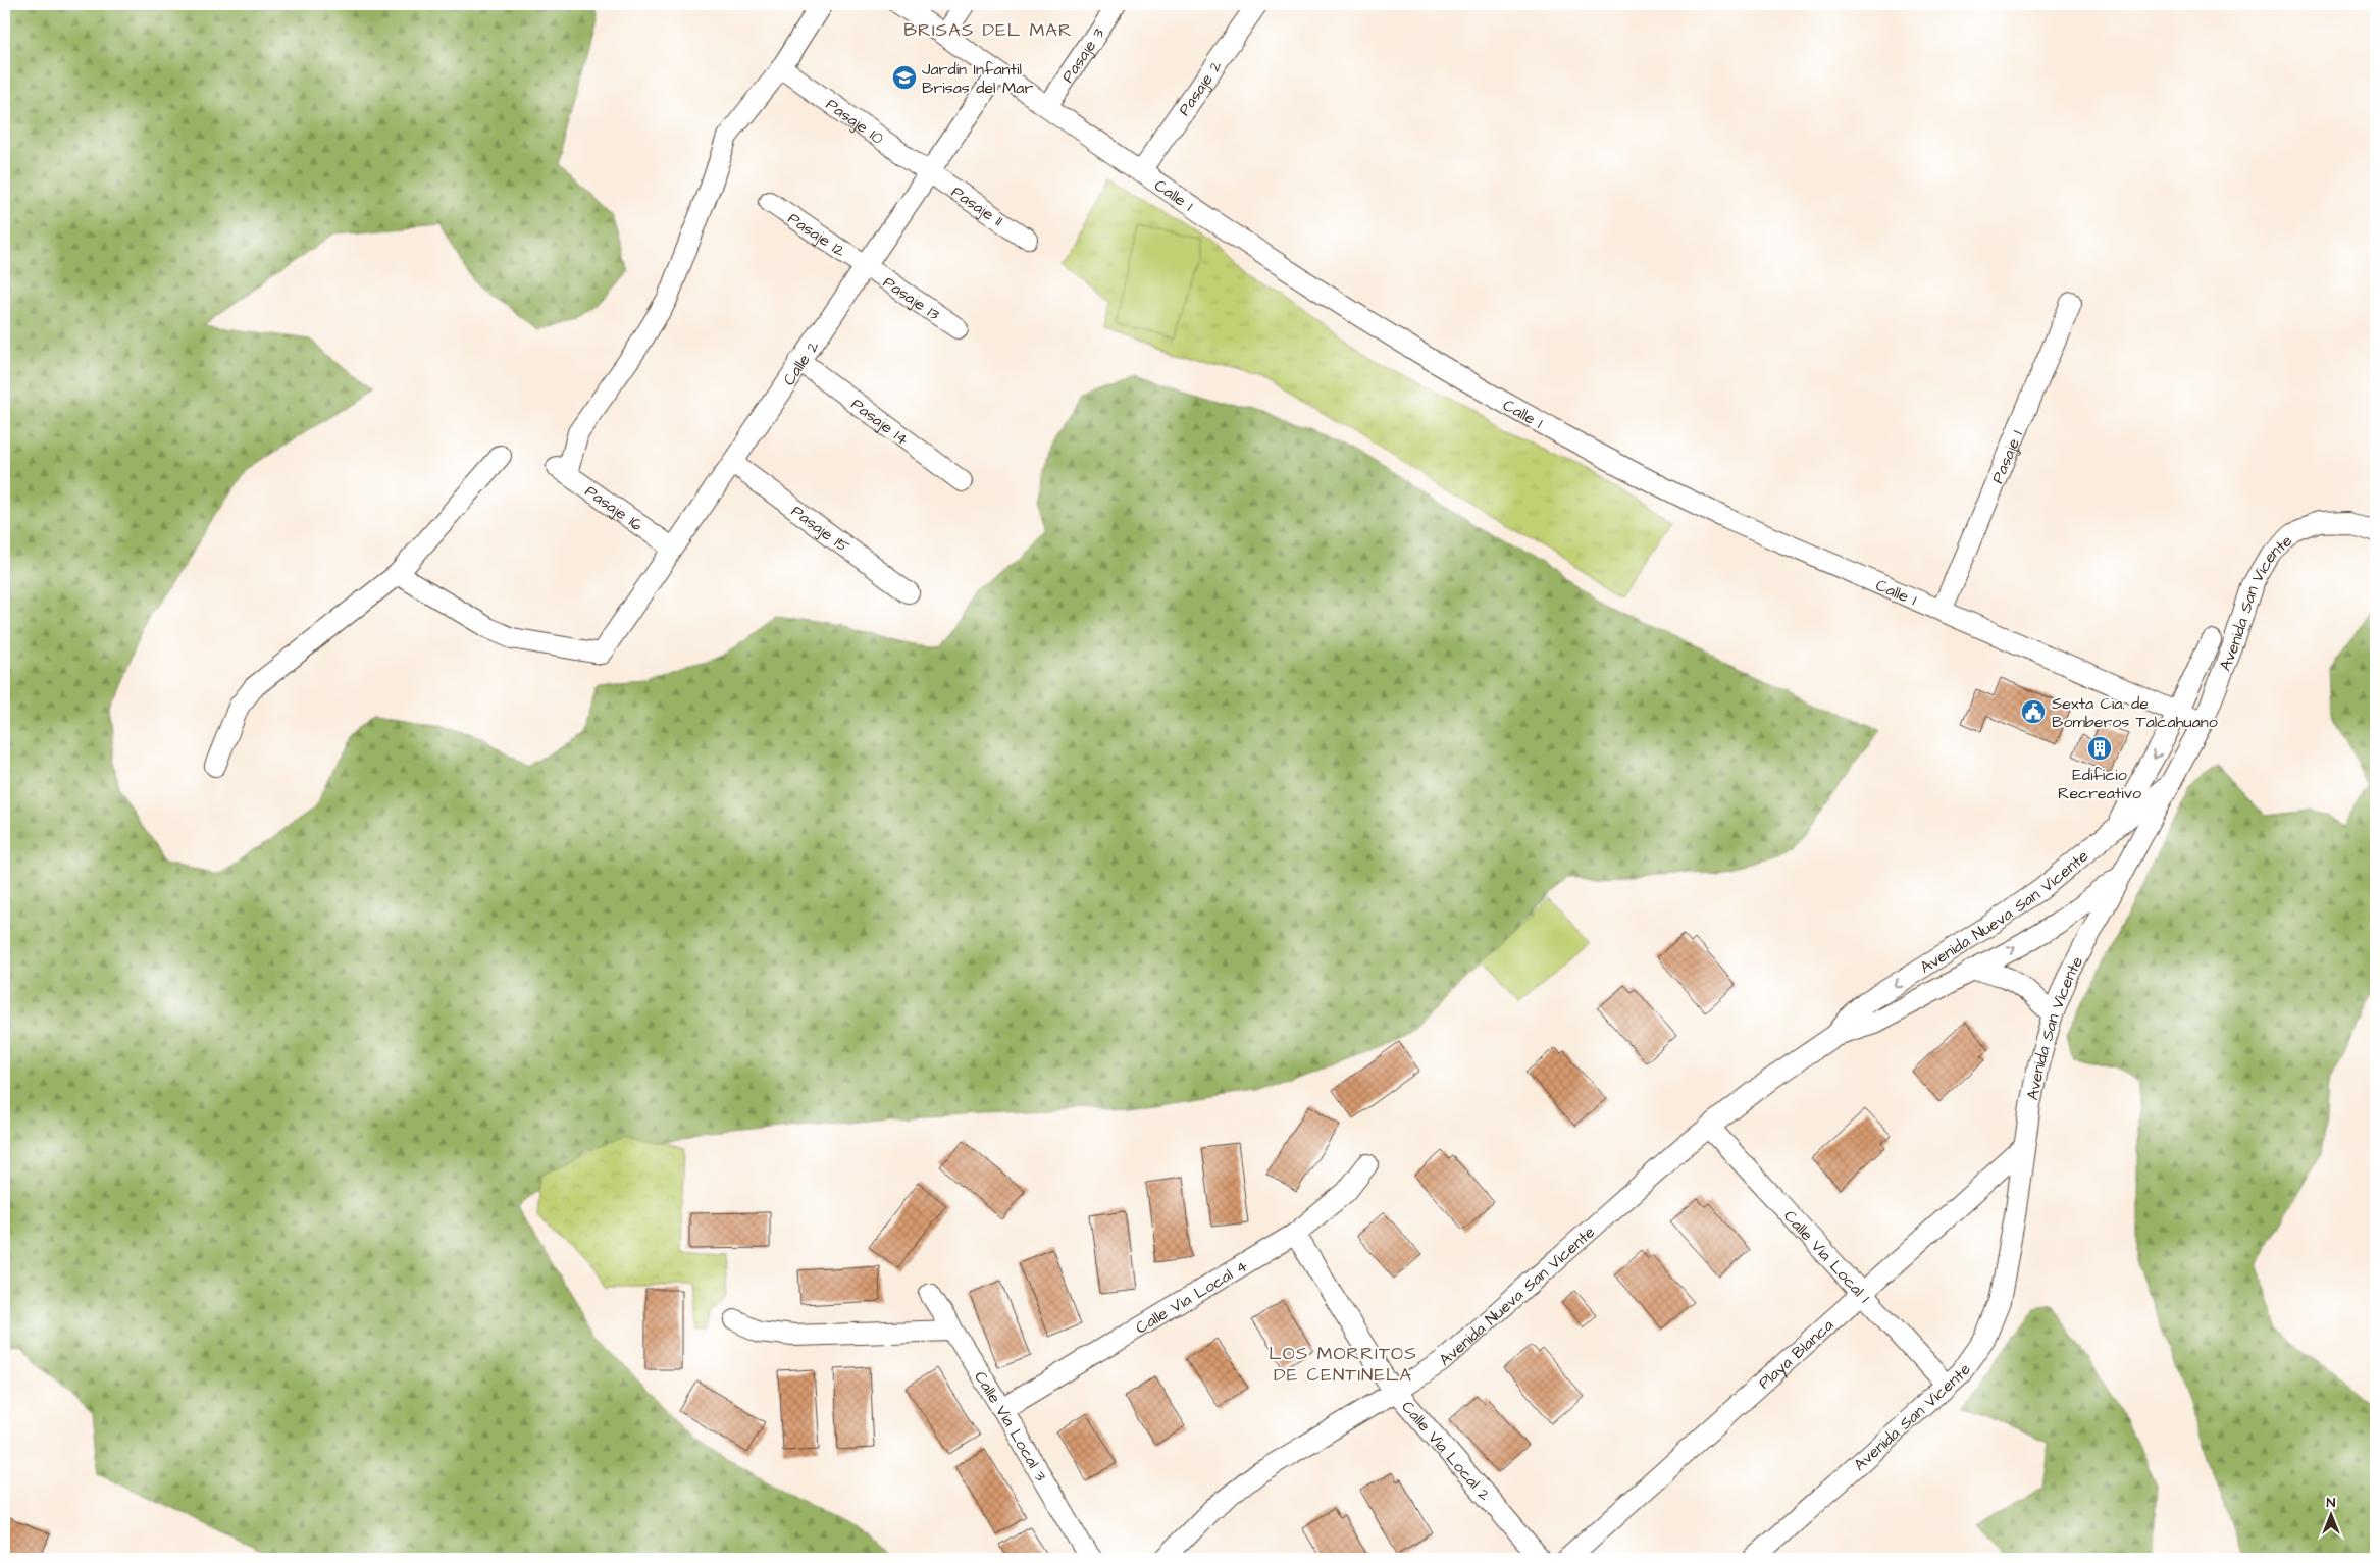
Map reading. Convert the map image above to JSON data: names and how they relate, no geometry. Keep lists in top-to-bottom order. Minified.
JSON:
{"streets":{"street":["Pasaje 3","Pasaje 2","Pasaje 10","Calle 1","Pasaje 11","Pasaje 12","Pasaje 13","Calle 2","Pasaje 14","Pasaje 1","Pasaje 16","Pasaje 15","Avenida San Vicente","Avenida Nueva San Vicente","Calle Via Local 1","Calle Via Local 4","Playa Blanca","Calle Via Local 3","Calle Via Local 2"]},"crossings":[["Pasaje 3","Calle 1"],["Pasaje 2","Calle 1"],["Pasaje 10","Pasaje 11"],["Pasaje 10","Calle 2"],["Pasaje 10","Pasaje 16"],["Calle 1","Calle 2"],["Calle 1","Pasaje 1"],["Calle 1","Avenida San Vicente"],["Pasaje 11","Calle 2"],["Pasaje 12","Pasaje 13"],["Pasaje 12","Calle 2"],["Pasaje 13","Calle 2"],["Calle 2","Pasaje 14"],["Calle 2","Pasaje 16"],["Calle 2","Pasaje 15"],["Avenida San Vicente","Avenida Nueva San Vicente"],["Avenida San Vicente","Calle Via Local 1"],["Avenida San Vicente","Playa Blanca"],["Avenida Nueva San Vicente","Calle Via Local 1"],["Avenida Nueva San Vicente","Calle Via Local 2"],["Calle Via Local 1","Playa Blanca"],["Calle Via Local 4","Calle Via Local 3"],["Calle Via Local 4","Calle Via Local 2"]],"districts":["BRISAS DEL MAR","LOS MORRITOS DE CENTINELA"],"places":{"school or university":["Jardín Infantil Brisas del Mar"],"public building":["Sexta Cia. de Bomberos Talcahuano"],"building":["Edificio Recreativo"]},"north":"top"}
